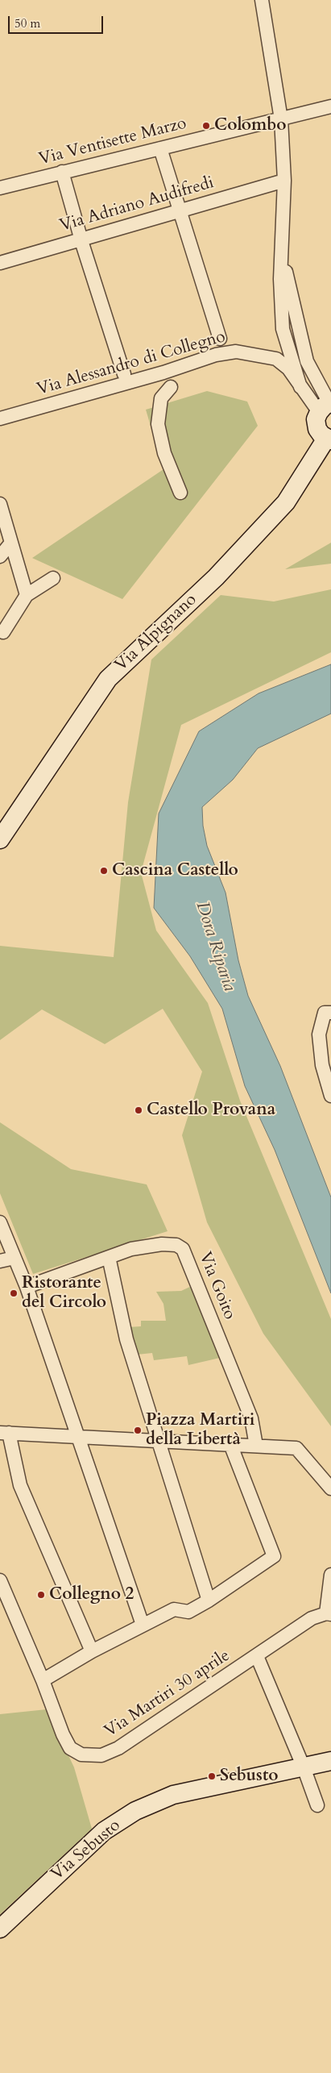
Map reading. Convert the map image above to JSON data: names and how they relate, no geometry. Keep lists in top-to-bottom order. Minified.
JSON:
{"streets":{"street":["Via Ventisette Marzo","Via Adriano Audifredi","Via Alessandro di Collegno","Via Alpignano","Via Goito","Via Martiri 30 aprile","Via Sebusto"]},"water":["Dora Riparia"],"places":["Colombo","Cascina Castello","Castello Provana","Ristorante del Circolo","Piazza Martiri della Libertà","Collegno 2","Sebusto"],"scale_bar":"50 m"}
